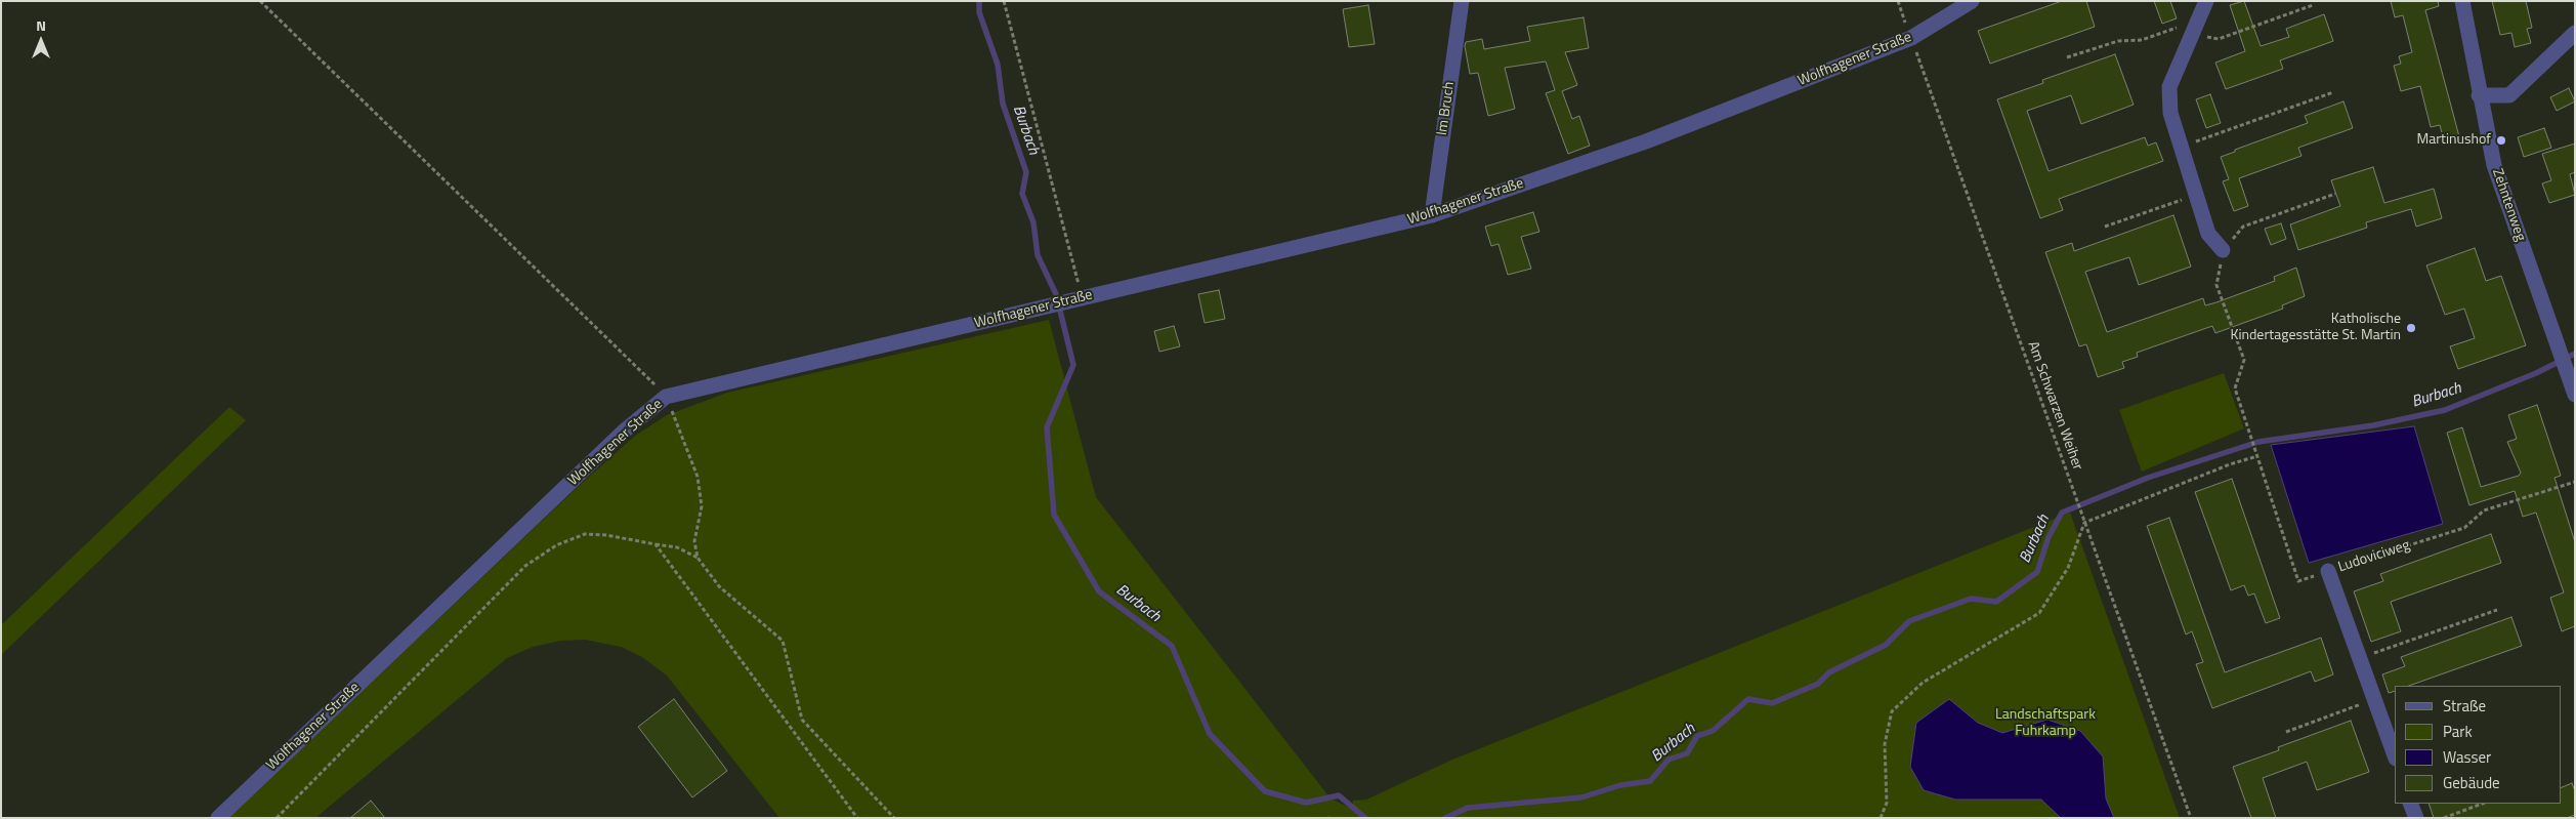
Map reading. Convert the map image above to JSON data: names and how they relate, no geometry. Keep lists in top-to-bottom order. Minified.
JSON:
{"streets":{"street":["Wolfhagener Straße","Im Bruch","Zehntenweg","Ludoviciweg"],"path":["Am Schwarzen Weiher"]},"crossings":[["Wolfhagener Straße","Im Bruch"],["Wolfhagener Straße","Am Schwarzen Weiher"]],"water":["Burbach"],"parks":["Landschaftspark Fuhrkamp"],"places":["Martinushof","Katholische Kindertagesstätte St. Martin"],"legend":["Straße","Park","Wasser","Gebäude"],"north":"top"}
